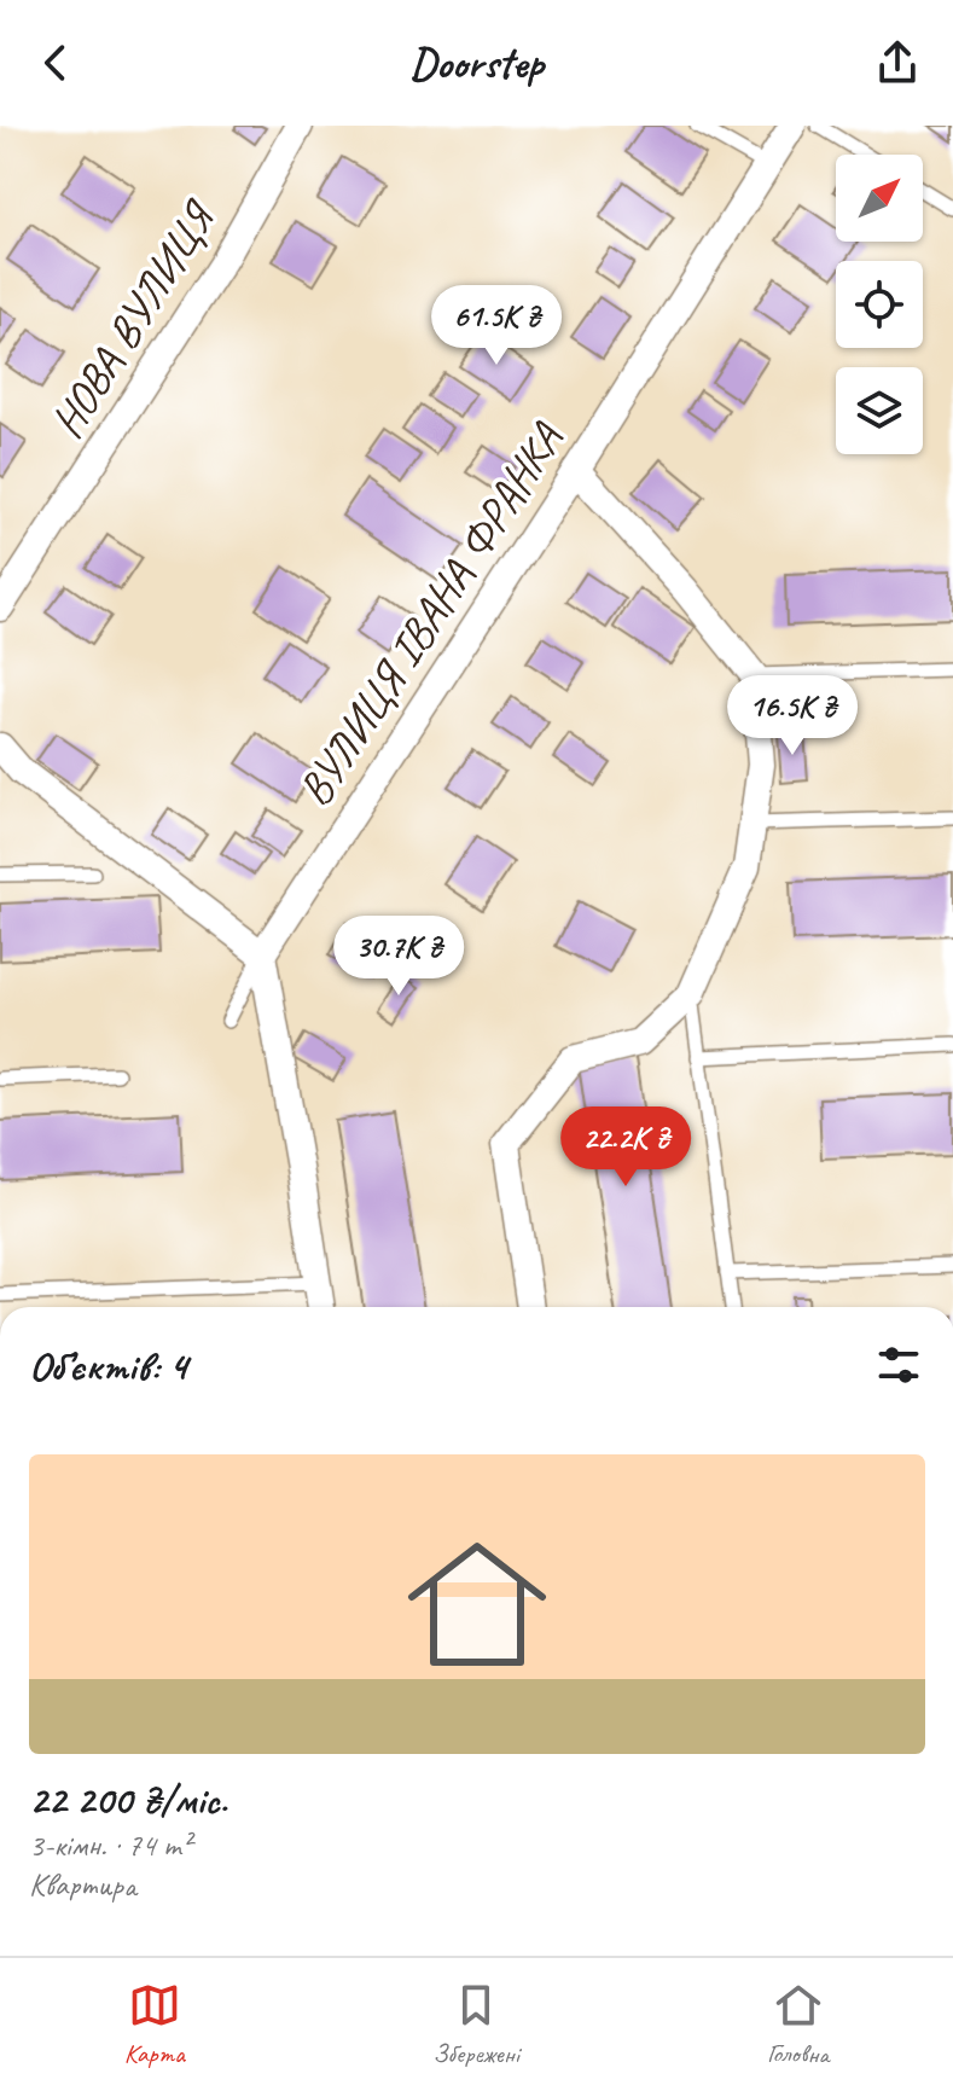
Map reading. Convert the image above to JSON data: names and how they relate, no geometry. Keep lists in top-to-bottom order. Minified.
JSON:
{"streets":{"street":["НОВА ВУЛИЦЯ","ВУЛИЦЯ ІВАНА ФРАНКА"]},"north":"top right","page":{"header":"Doorstep","price":["61.5K ₴","16.5K ₴","30.7K ₴","22.2K ₴"],"heading":"Об’єктів: 4","list":[{"name":"22 200 ₴/міс.","note":"3-кімн. · 74 m² · Квартира"}],"tabs":["Карта","Збережені","Головна"]}}
